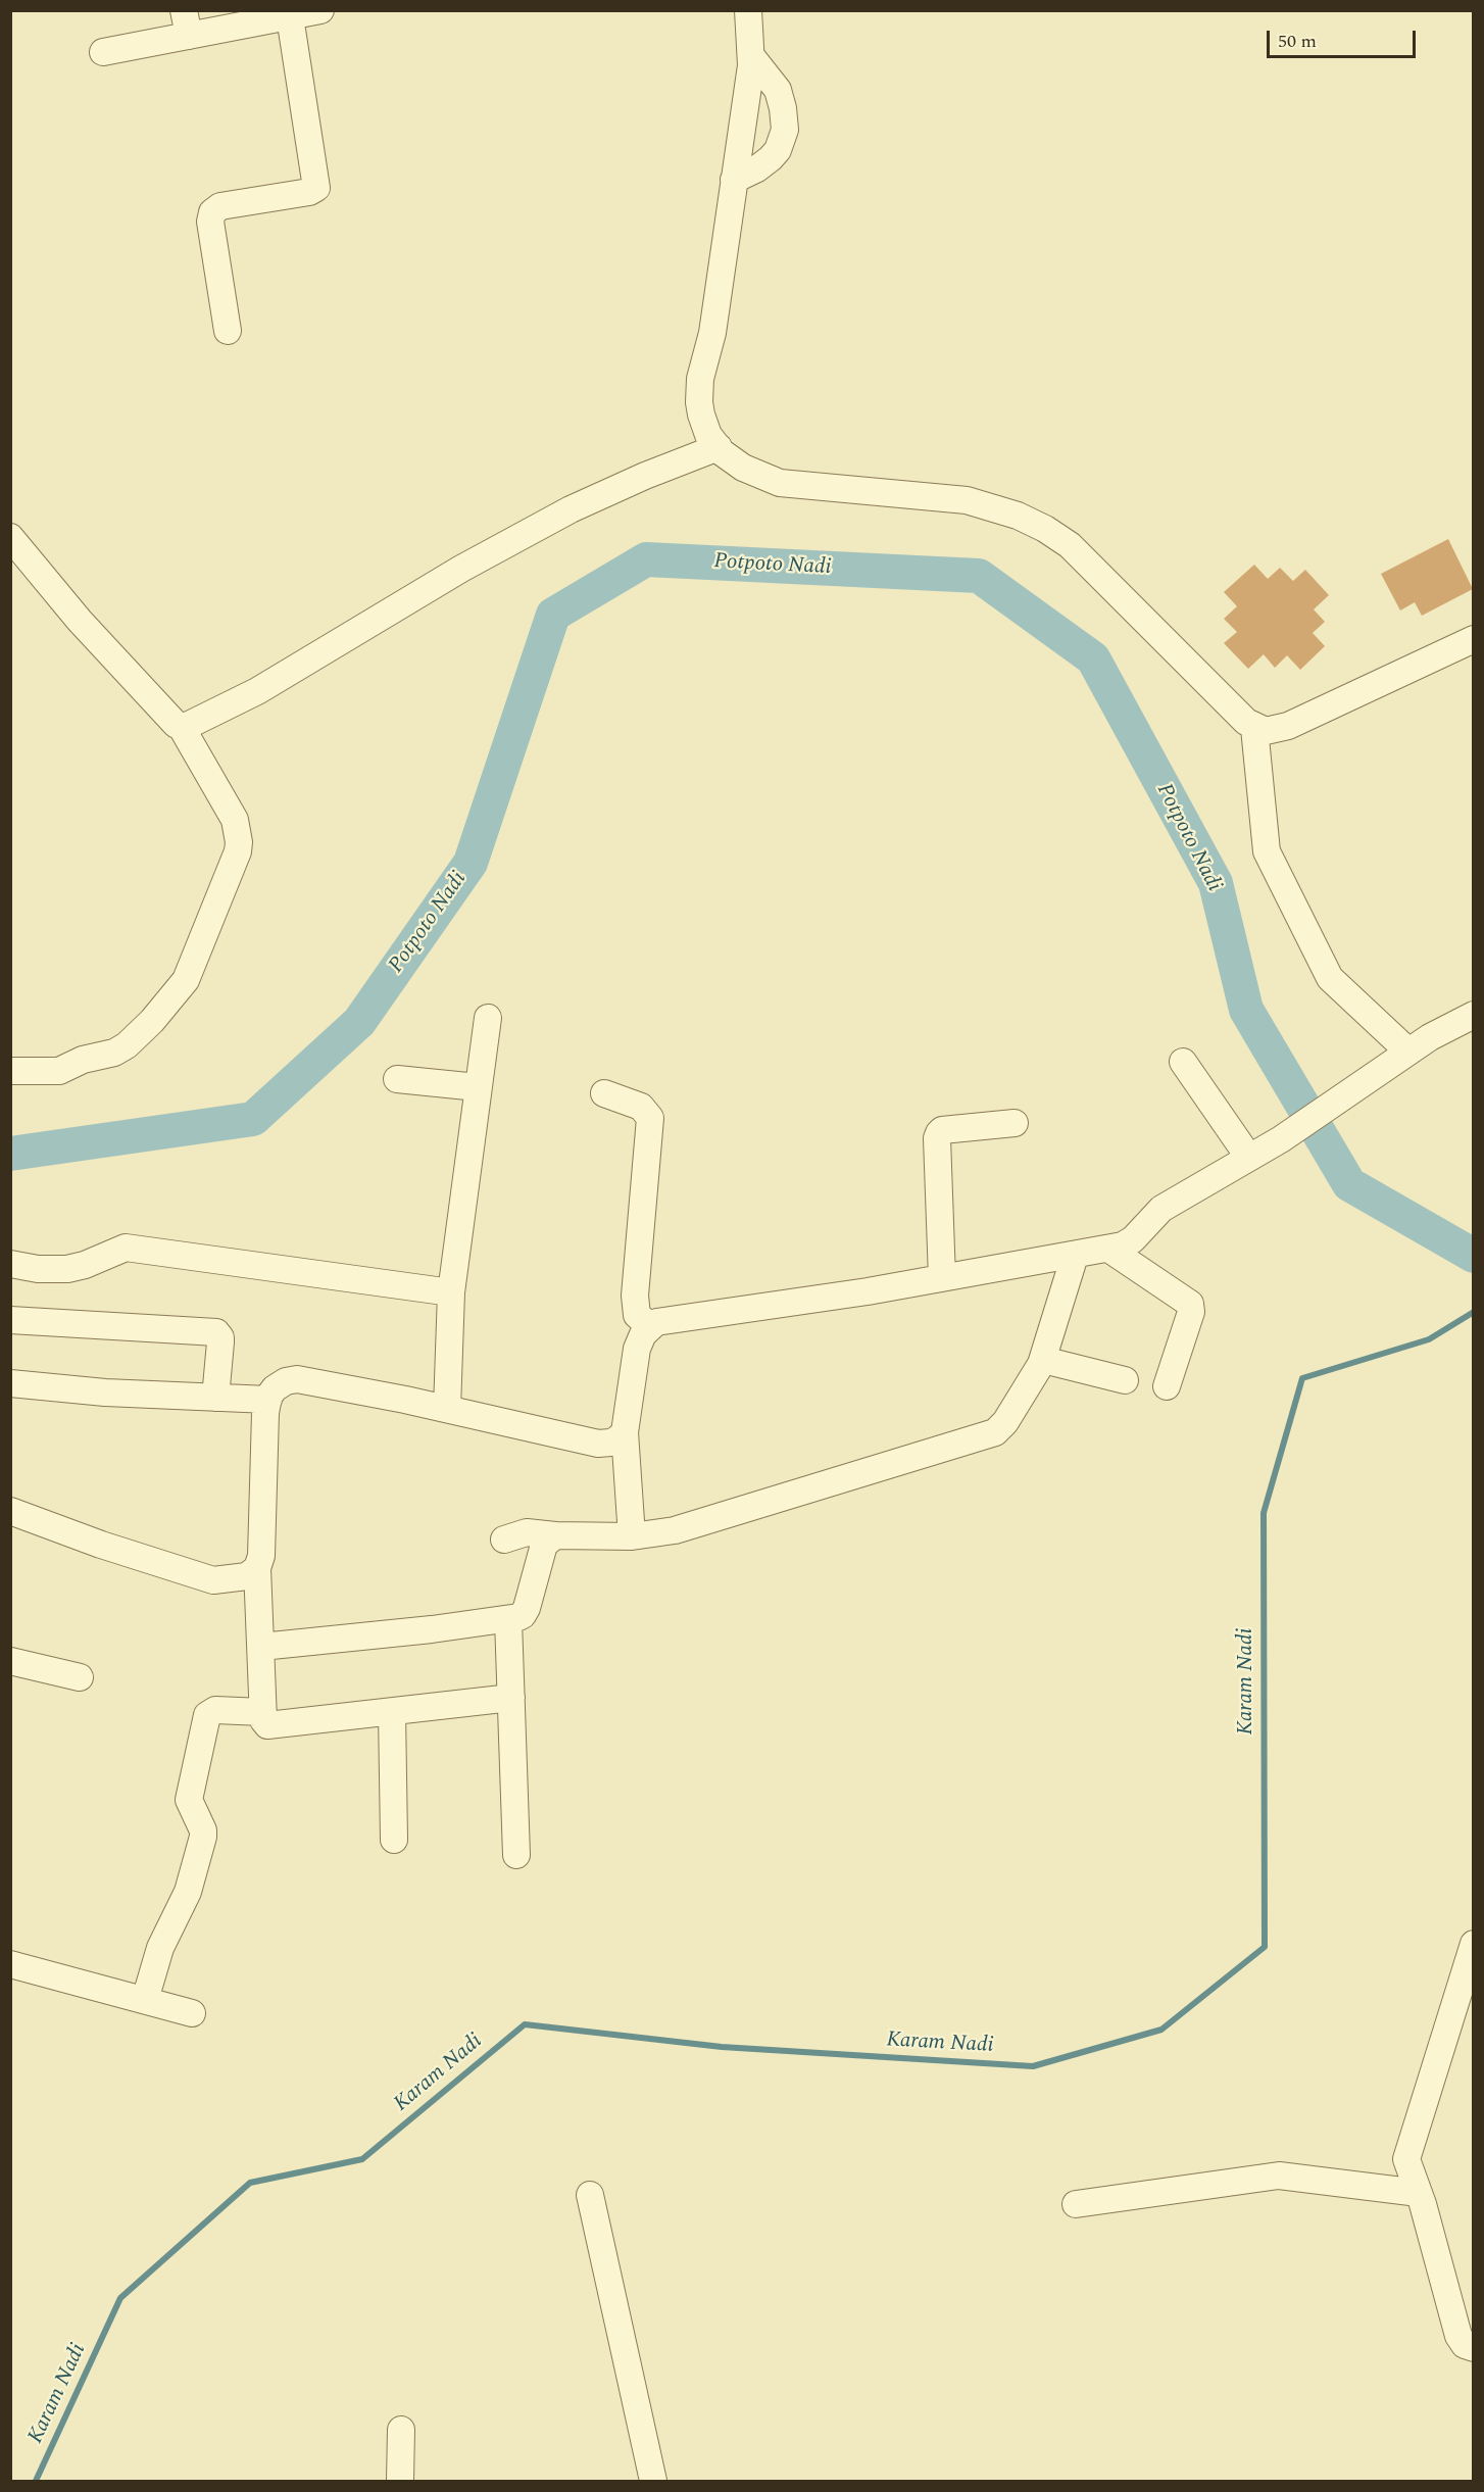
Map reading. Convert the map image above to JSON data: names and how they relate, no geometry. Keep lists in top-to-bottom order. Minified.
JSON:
{"water":["Potpoto Nadi","Karam Nadi"],"scale_bar":"50 m"}
